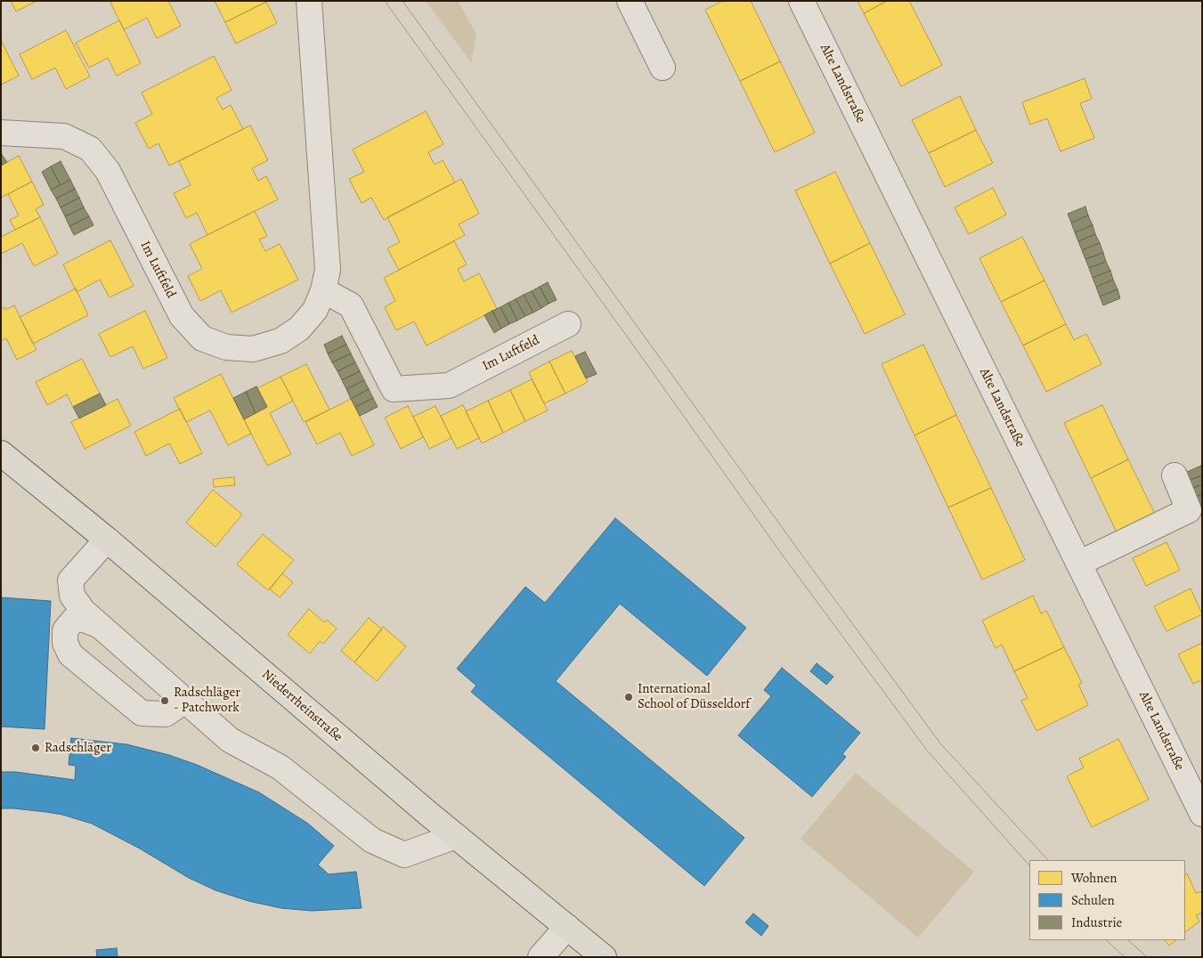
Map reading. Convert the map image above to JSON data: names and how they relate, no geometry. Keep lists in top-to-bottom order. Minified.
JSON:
{"streets":{"main road":["Niederrheinstraße"],"street":["Alte Landstraße","Im Luftfeld"]},"places":["International School of Düsseldorf","Radschläger - Patchwork","Radschläger"],"legend":["Wohnen","Schulen","Industrie"]}
